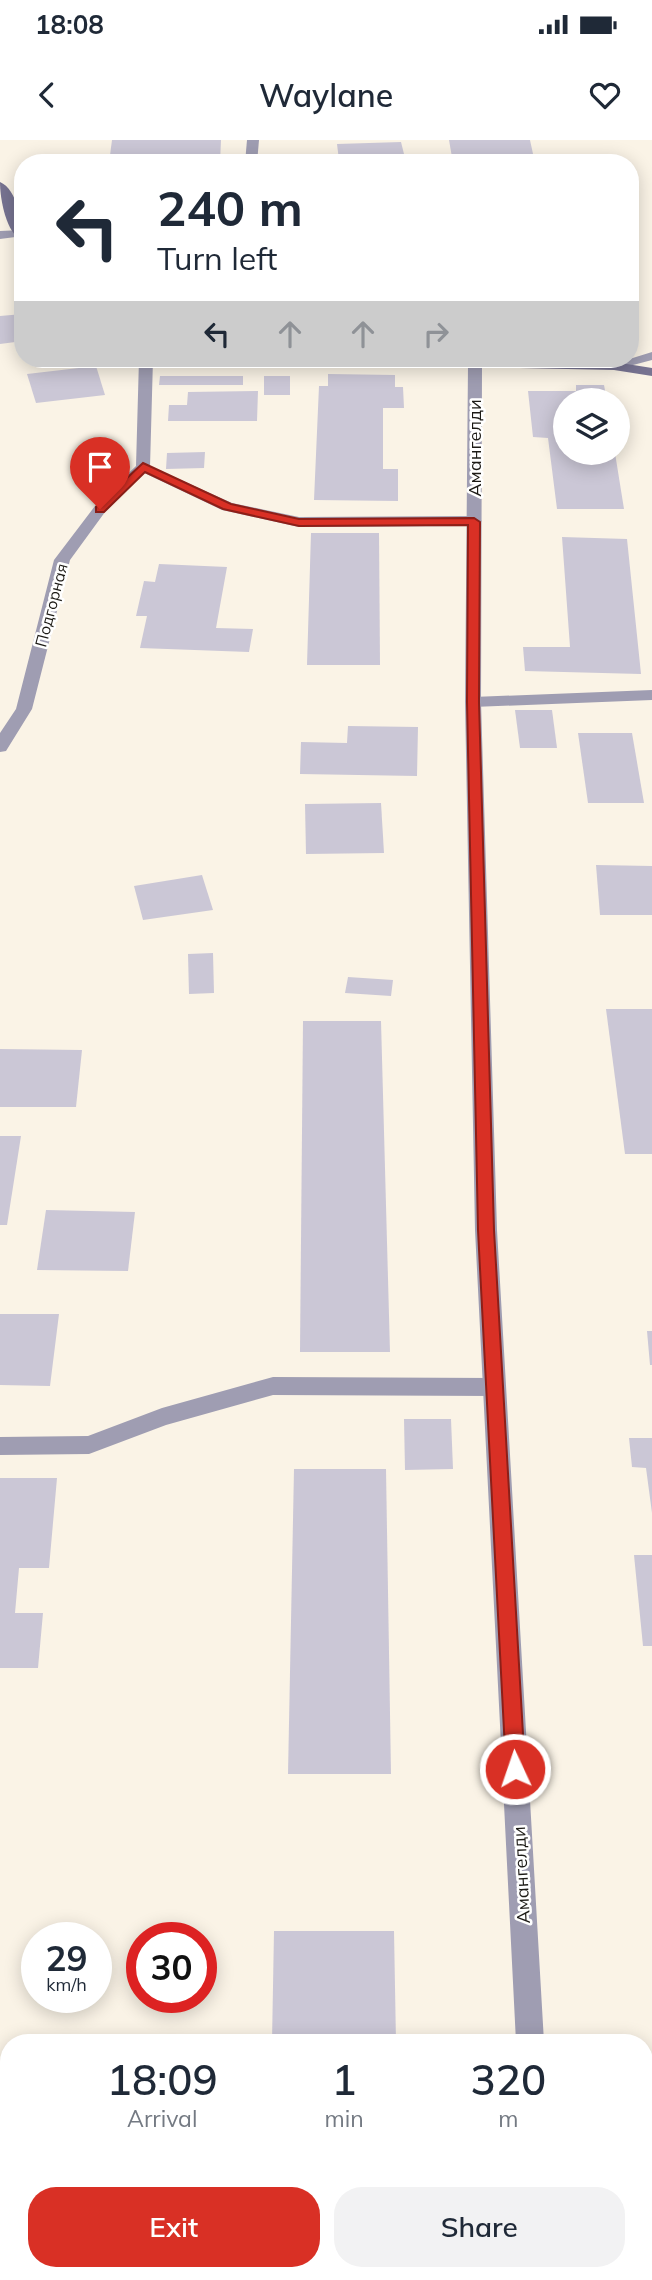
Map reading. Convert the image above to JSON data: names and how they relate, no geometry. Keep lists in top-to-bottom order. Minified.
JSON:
{"streets":{"street":["Амангелди","Подгорная"]},"page":{"status":"18:08","header":"Waylane","turn":["240 m","Turn left"],"speed":"29 km/h","limit":"30","eta":["18:09","Arrival","1","min","320","m"],"buttons":["Exit","Share"]}}
